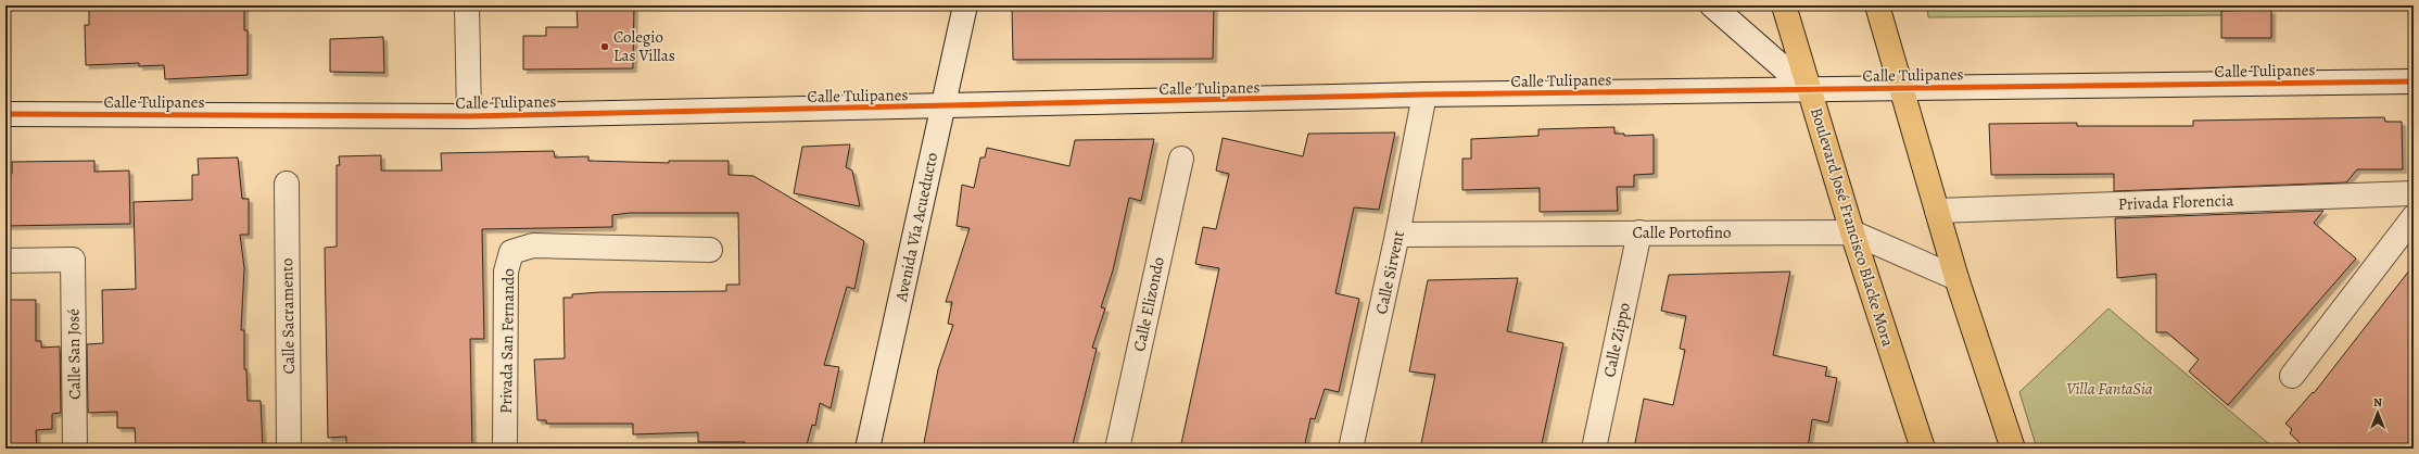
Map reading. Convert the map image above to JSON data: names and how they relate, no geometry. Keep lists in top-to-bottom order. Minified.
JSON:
{"streets":{"main road":["Boulevard José Francisco Blacke Mora"],"street":["Calle Tulipanes","Privada Florencia","Avenida Vía Acueducto","Calle Portofino","Calle Sirvent","Calle Elizondo","Calle Sacramento","Calle Zippo","Privada San Fernando","Calle San José"]},"crossings":[["Calle Tulipanes","Avenida Vía Acueducto"],["Calle Tulipanes","Boulevard José Francisco Blacke Mora"],["Calle Tulipanes","Calle Sirvent"],["Boulevard José Francisco Blacke Mora","Calle Portofino"],["Calle Portofino","Calle Sirvent"],["Calle Portofino","Calle Zippo"]],"parks":["Villa FantaSia"],"places":["Colegio Las Villas"],"north":"top"}
